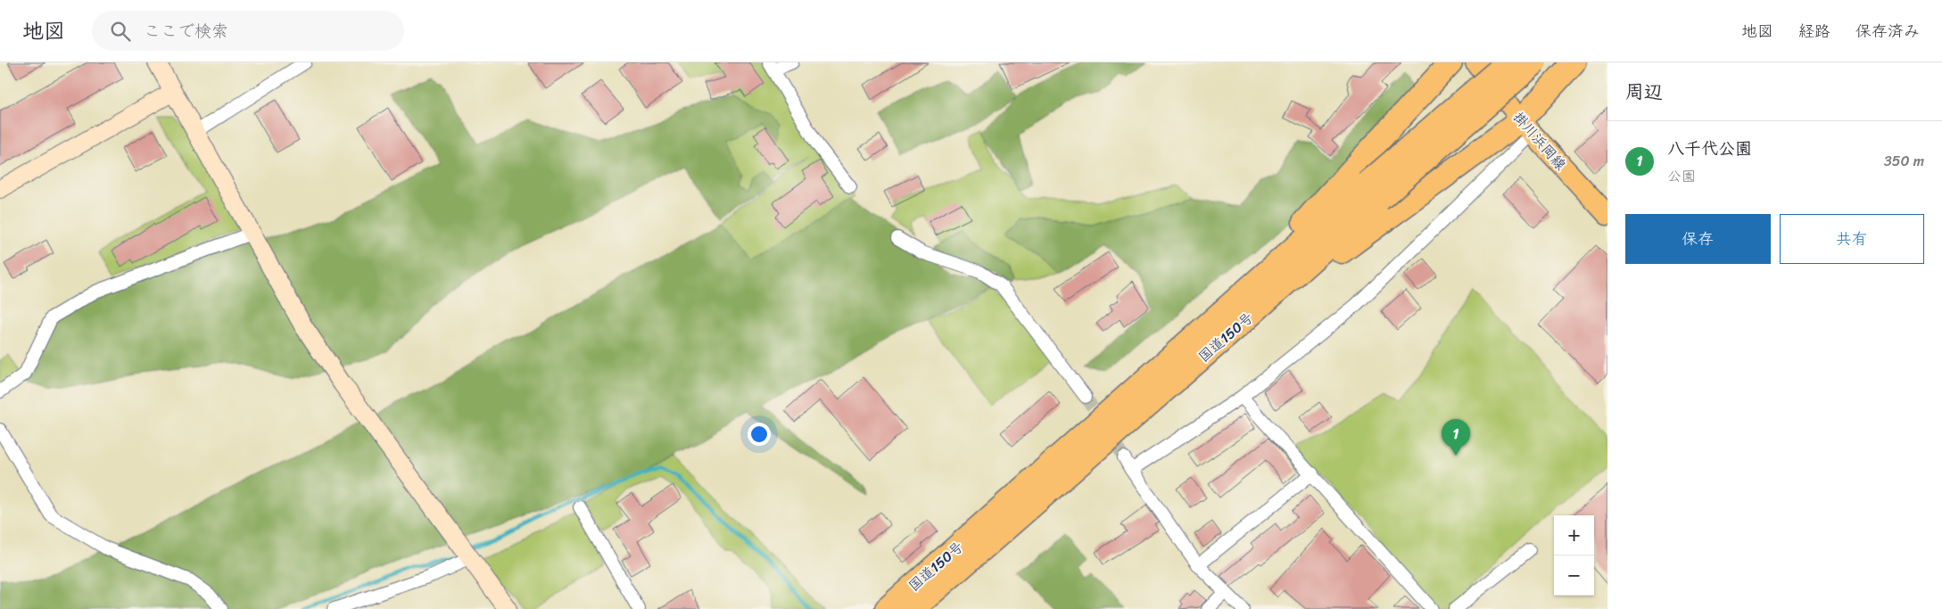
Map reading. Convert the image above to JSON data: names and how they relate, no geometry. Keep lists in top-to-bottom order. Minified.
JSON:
{"streets":{"highway":["国道150号"],"main road":["掛川浜岡線"]},"page":{"header":"地図","search":"ここで検索","nav":["地図","経路","保存済み"],"heading":"周辺","list":[{"mark":"1","name":"八千代公園","note":"公園","value":"350 m"}],"buttons":["保存","共有"],"pins":"1","map_buttons":["+","−"]}}
